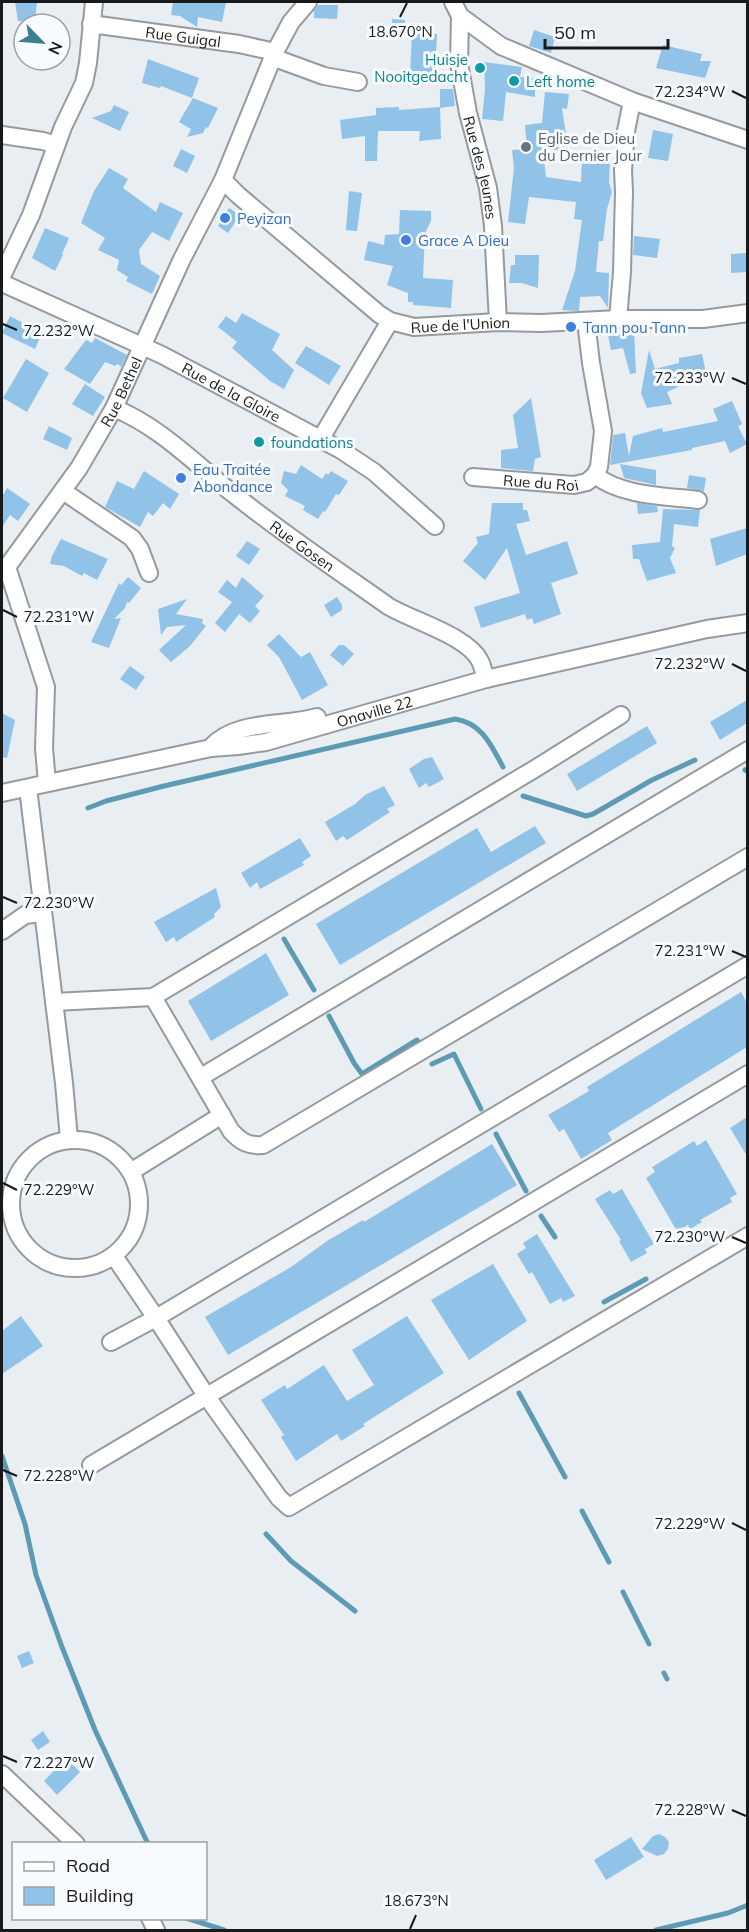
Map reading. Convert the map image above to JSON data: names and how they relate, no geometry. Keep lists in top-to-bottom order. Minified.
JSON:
{"streets":{"street":["Rue Guigal","Rue des Jeunes","Rue de l'Union","Rue Bethel","Rue de la Gloire","Rue du Roi","Rue Gosen","Onaville 22"]},"crossings":[["Rue Guigal","Rue Bethel"],["Rue des Jeunes","Rue de l'Union"],["Rue de l'Union","Rue Bethel"],["Rue de l'Union","Rue du Roi"],["Rue Bethel","Rue de la Gloire"],["Rue Bethel","Rue Gosen"],["Rue Bethel","Onaville 22"],["Rue Gosen","Onaville 22"]],"places":["Huisje Nooitgedacht","Left home","Eglise de Dieu du Dernier Jour","Peyizan","Grace A Dieu","Tann pou Tann","foundations","Eau Traitée Abondance"],"legend":["Road","Building"],"scale_bar":"50 m","north":"bottom right","coordinates":["18.670°N","72.234°W","72.232°W","72.233°W","72.231°W","72.230°W","72.229°W","72.228°W","72.227°W","18.673°N"]}
